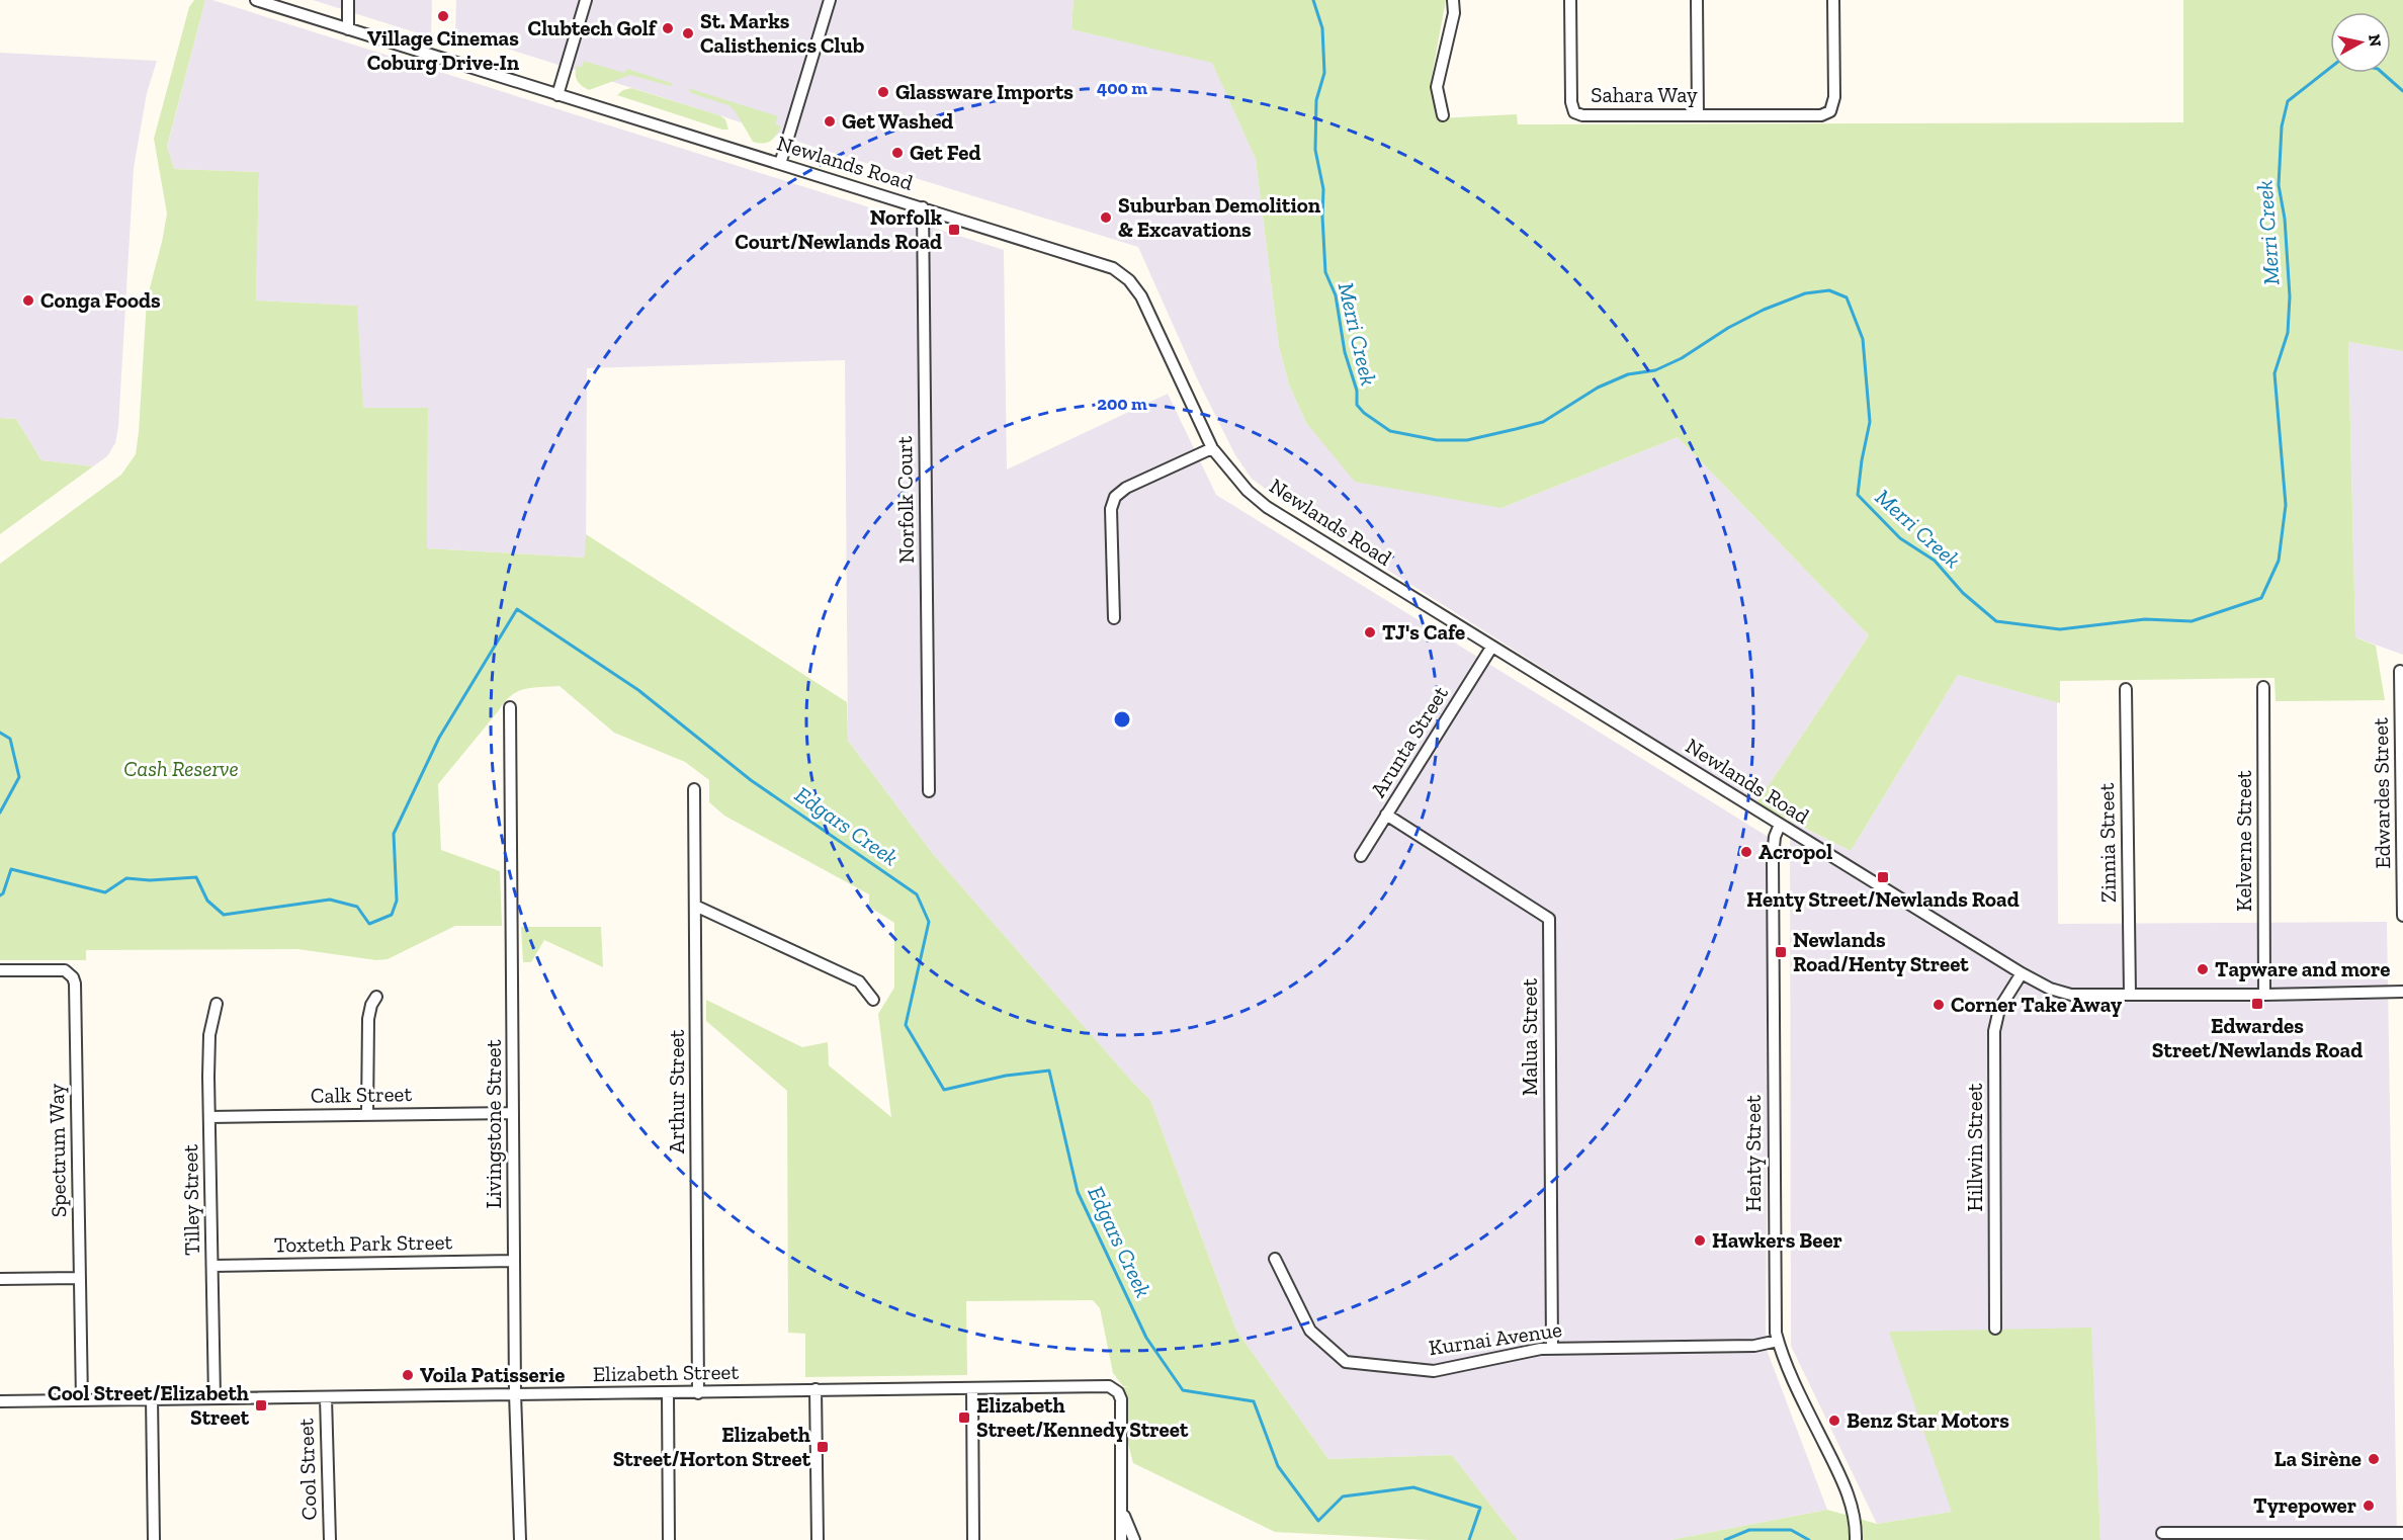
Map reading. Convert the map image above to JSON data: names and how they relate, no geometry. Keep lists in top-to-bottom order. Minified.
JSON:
{"streets":{"street":["Sahara Way","Newlands Road","Norfolk Court","Arunta Street","Edwardes Street","Kelverne Street","Zinnia Street","Malua Street","Arthur Street","Calk Street","Livingstone Street","Hillwin Street","Spectrum Way","Henty Street","Tilley Street","Toxteth Park Street","Kurnai Avenue","Elizabeth Street","Cool Street"]},"crossings":[["Newlands Road","Norfolk Court"],["Newlands Road","Arunta Street"],["Newlands Road","Kelverne Street"],["Newlands Road","Zinnia Street"],["Newlands Road","Hillwin Street"],["Newlands Road","Henty Street"],["Arunta Street","Malua Street"],["Malua Street","Kurnai Avenue"],["Arthur Street","Elizabeth Street"],["Calk Street","Livingstone Street"],["Calk Street","Tilley Street"],["Livingstone Street","Toxteth Park Street"],["Livingstone Street","Elizabeth Street"],["Spectrum Way","Elizabeth Street"],["Henty Street","Kurnai Avenue"],["Tilley Street","Toxteth Park Street"],["Tilley Street","Elizabeth Street"],["Elizabeth Street","Cool Street"]],"water":["Merri Creek","Edgars Creek"],"parks":["Cash Reserve"],"places":{"other":["Village Cinemas Coburg Drive-In","Clubtech Golf","St. Marks Calisthenics Club","Glassware Imports","Get Washed","Get Fed","Suburban Demolition & Excavations","Conga Foods","TJ's Cafe","Acropol","Tapware and more","Corner Take Away","Hawkers Beer","Voila Patisserie","Benz Star Motors","La Sirène","Tyrepower"],"transit":["Norfolk Court/Newlands Road","Henty Street/Newlands Road","Newlands Road/Henty Street","Edwardes Street/Newlands Road","Cool Street/Elizabeth Street","Elizabeth Street/Kennedy Street","Elizabeth Street/Horton Street"]},"north":"right","rings":["400 m","200 m"]}
